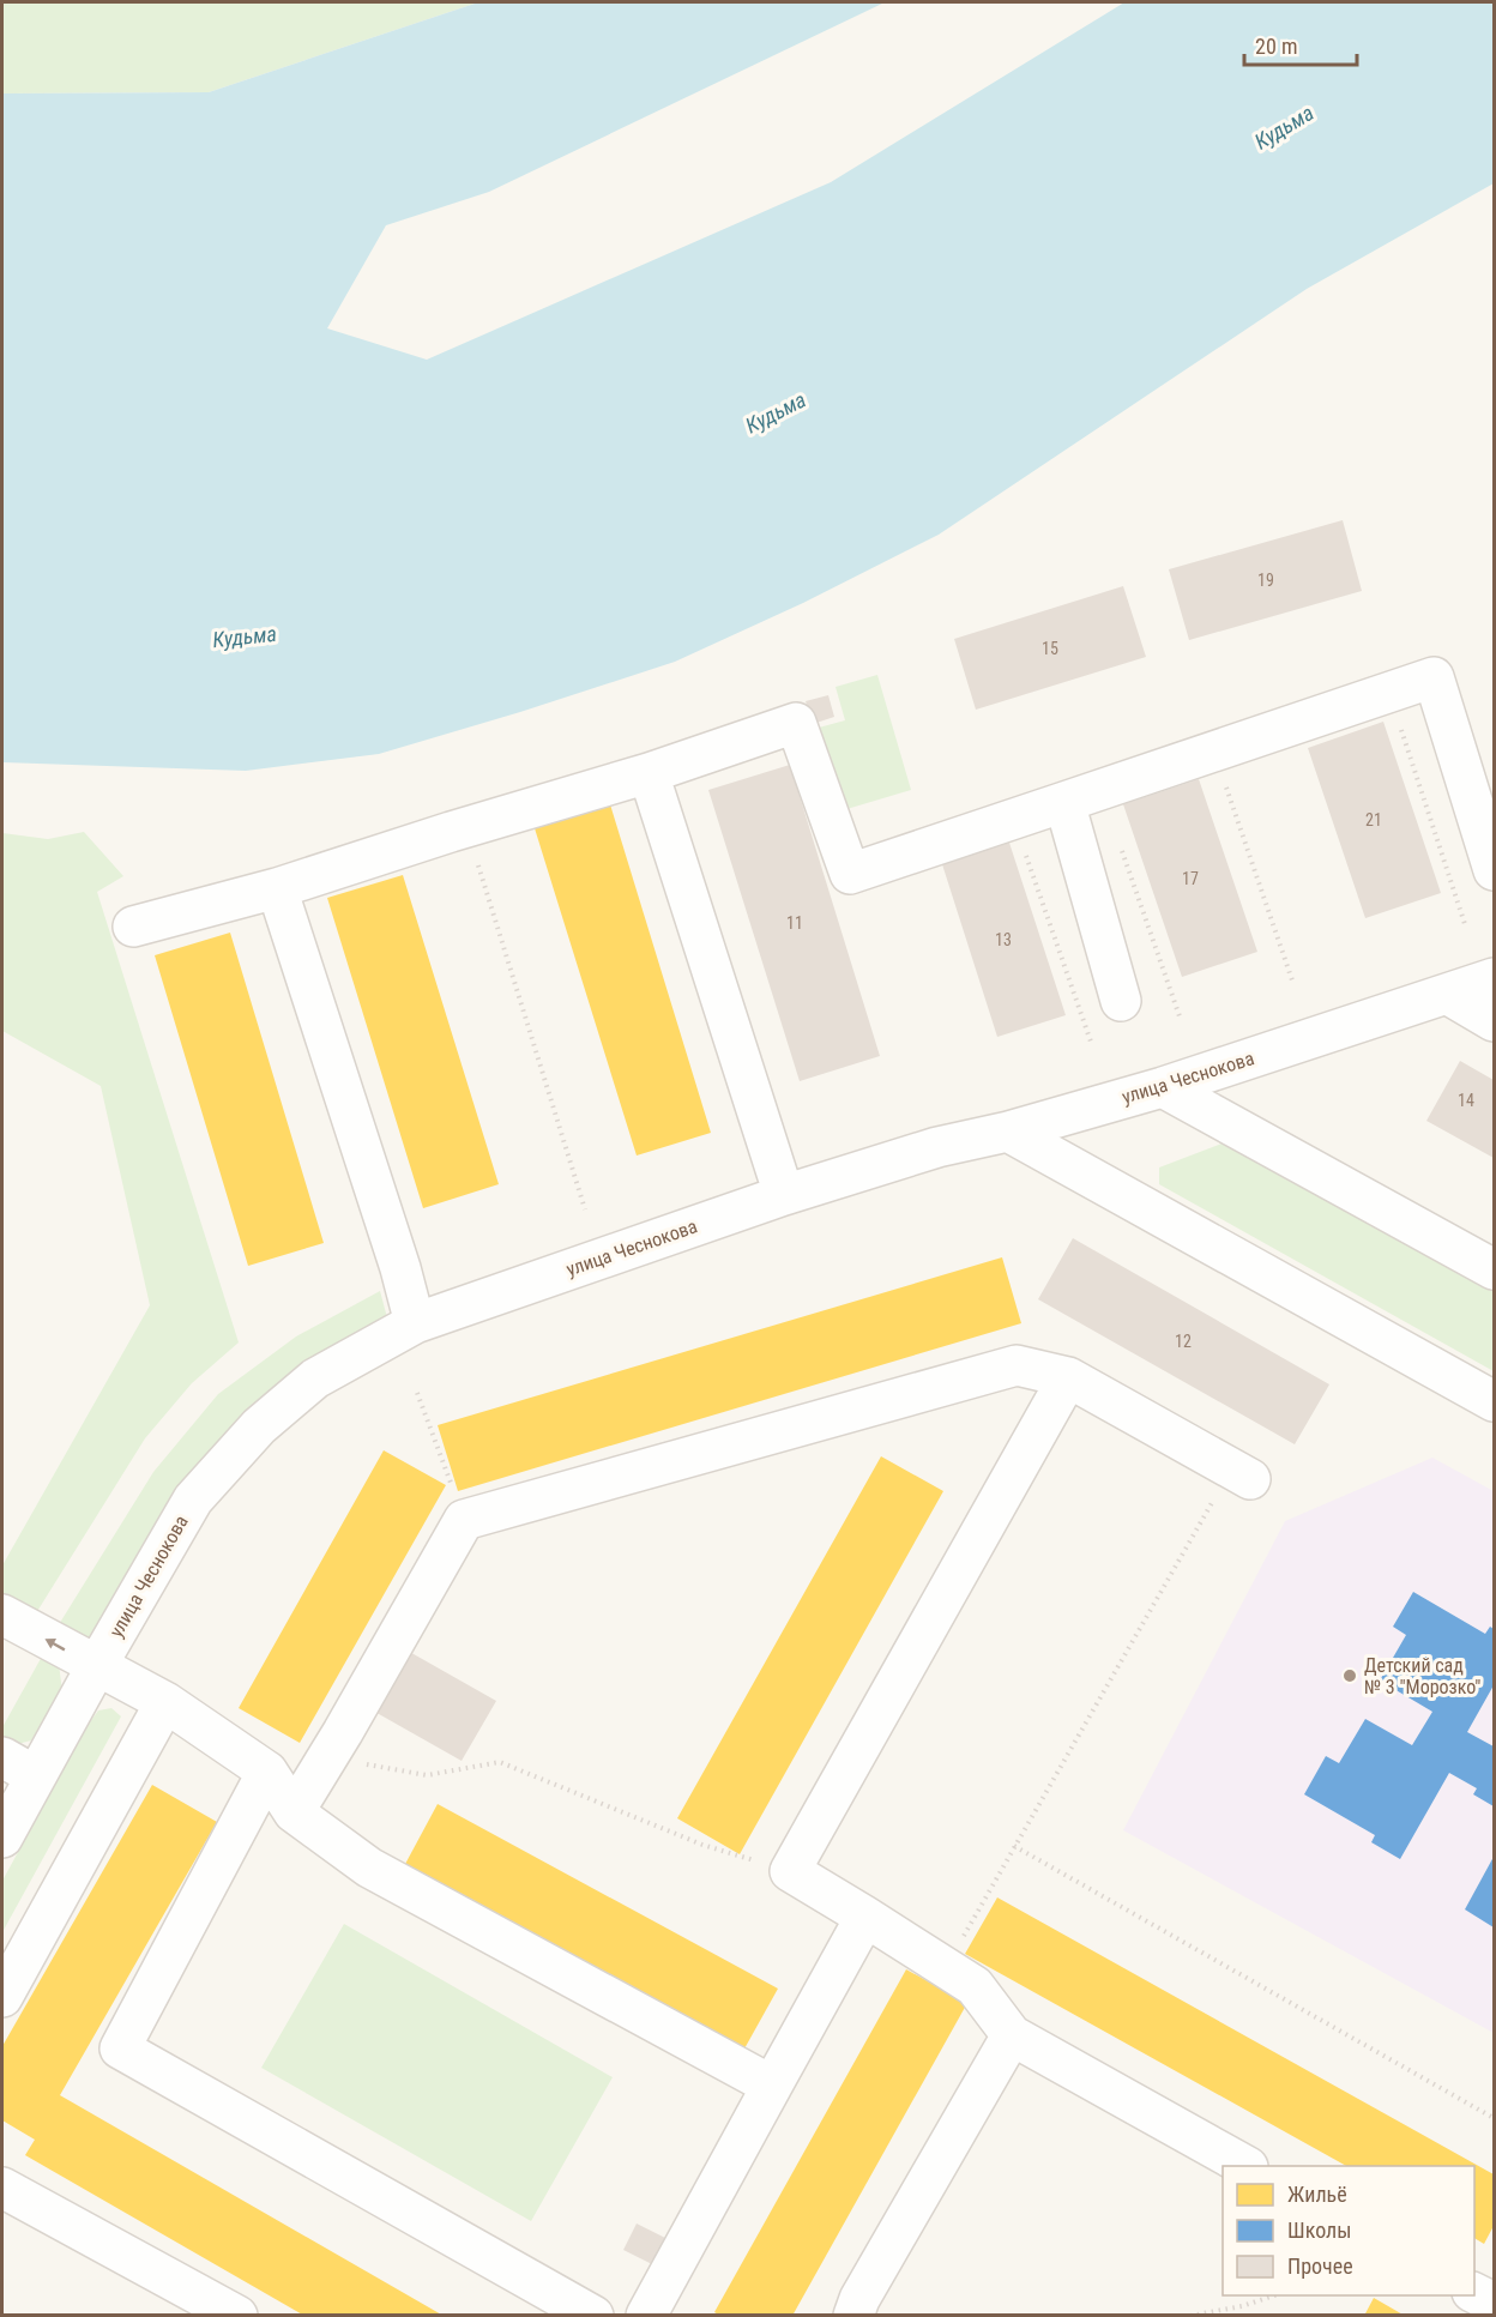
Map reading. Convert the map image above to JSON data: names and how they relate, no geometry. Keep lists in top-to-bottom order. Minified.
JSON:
{"streets":{"street":["улица Чеснокова"]},"water":["Кудьма"],"places":["Детский сад № 3 \"Морозко\""],"house_numbers":["19","15","21","17","11","13","14","12"],"legend":["Жильё","Школы","Прочее"],"scale_bar":"20 m"}
